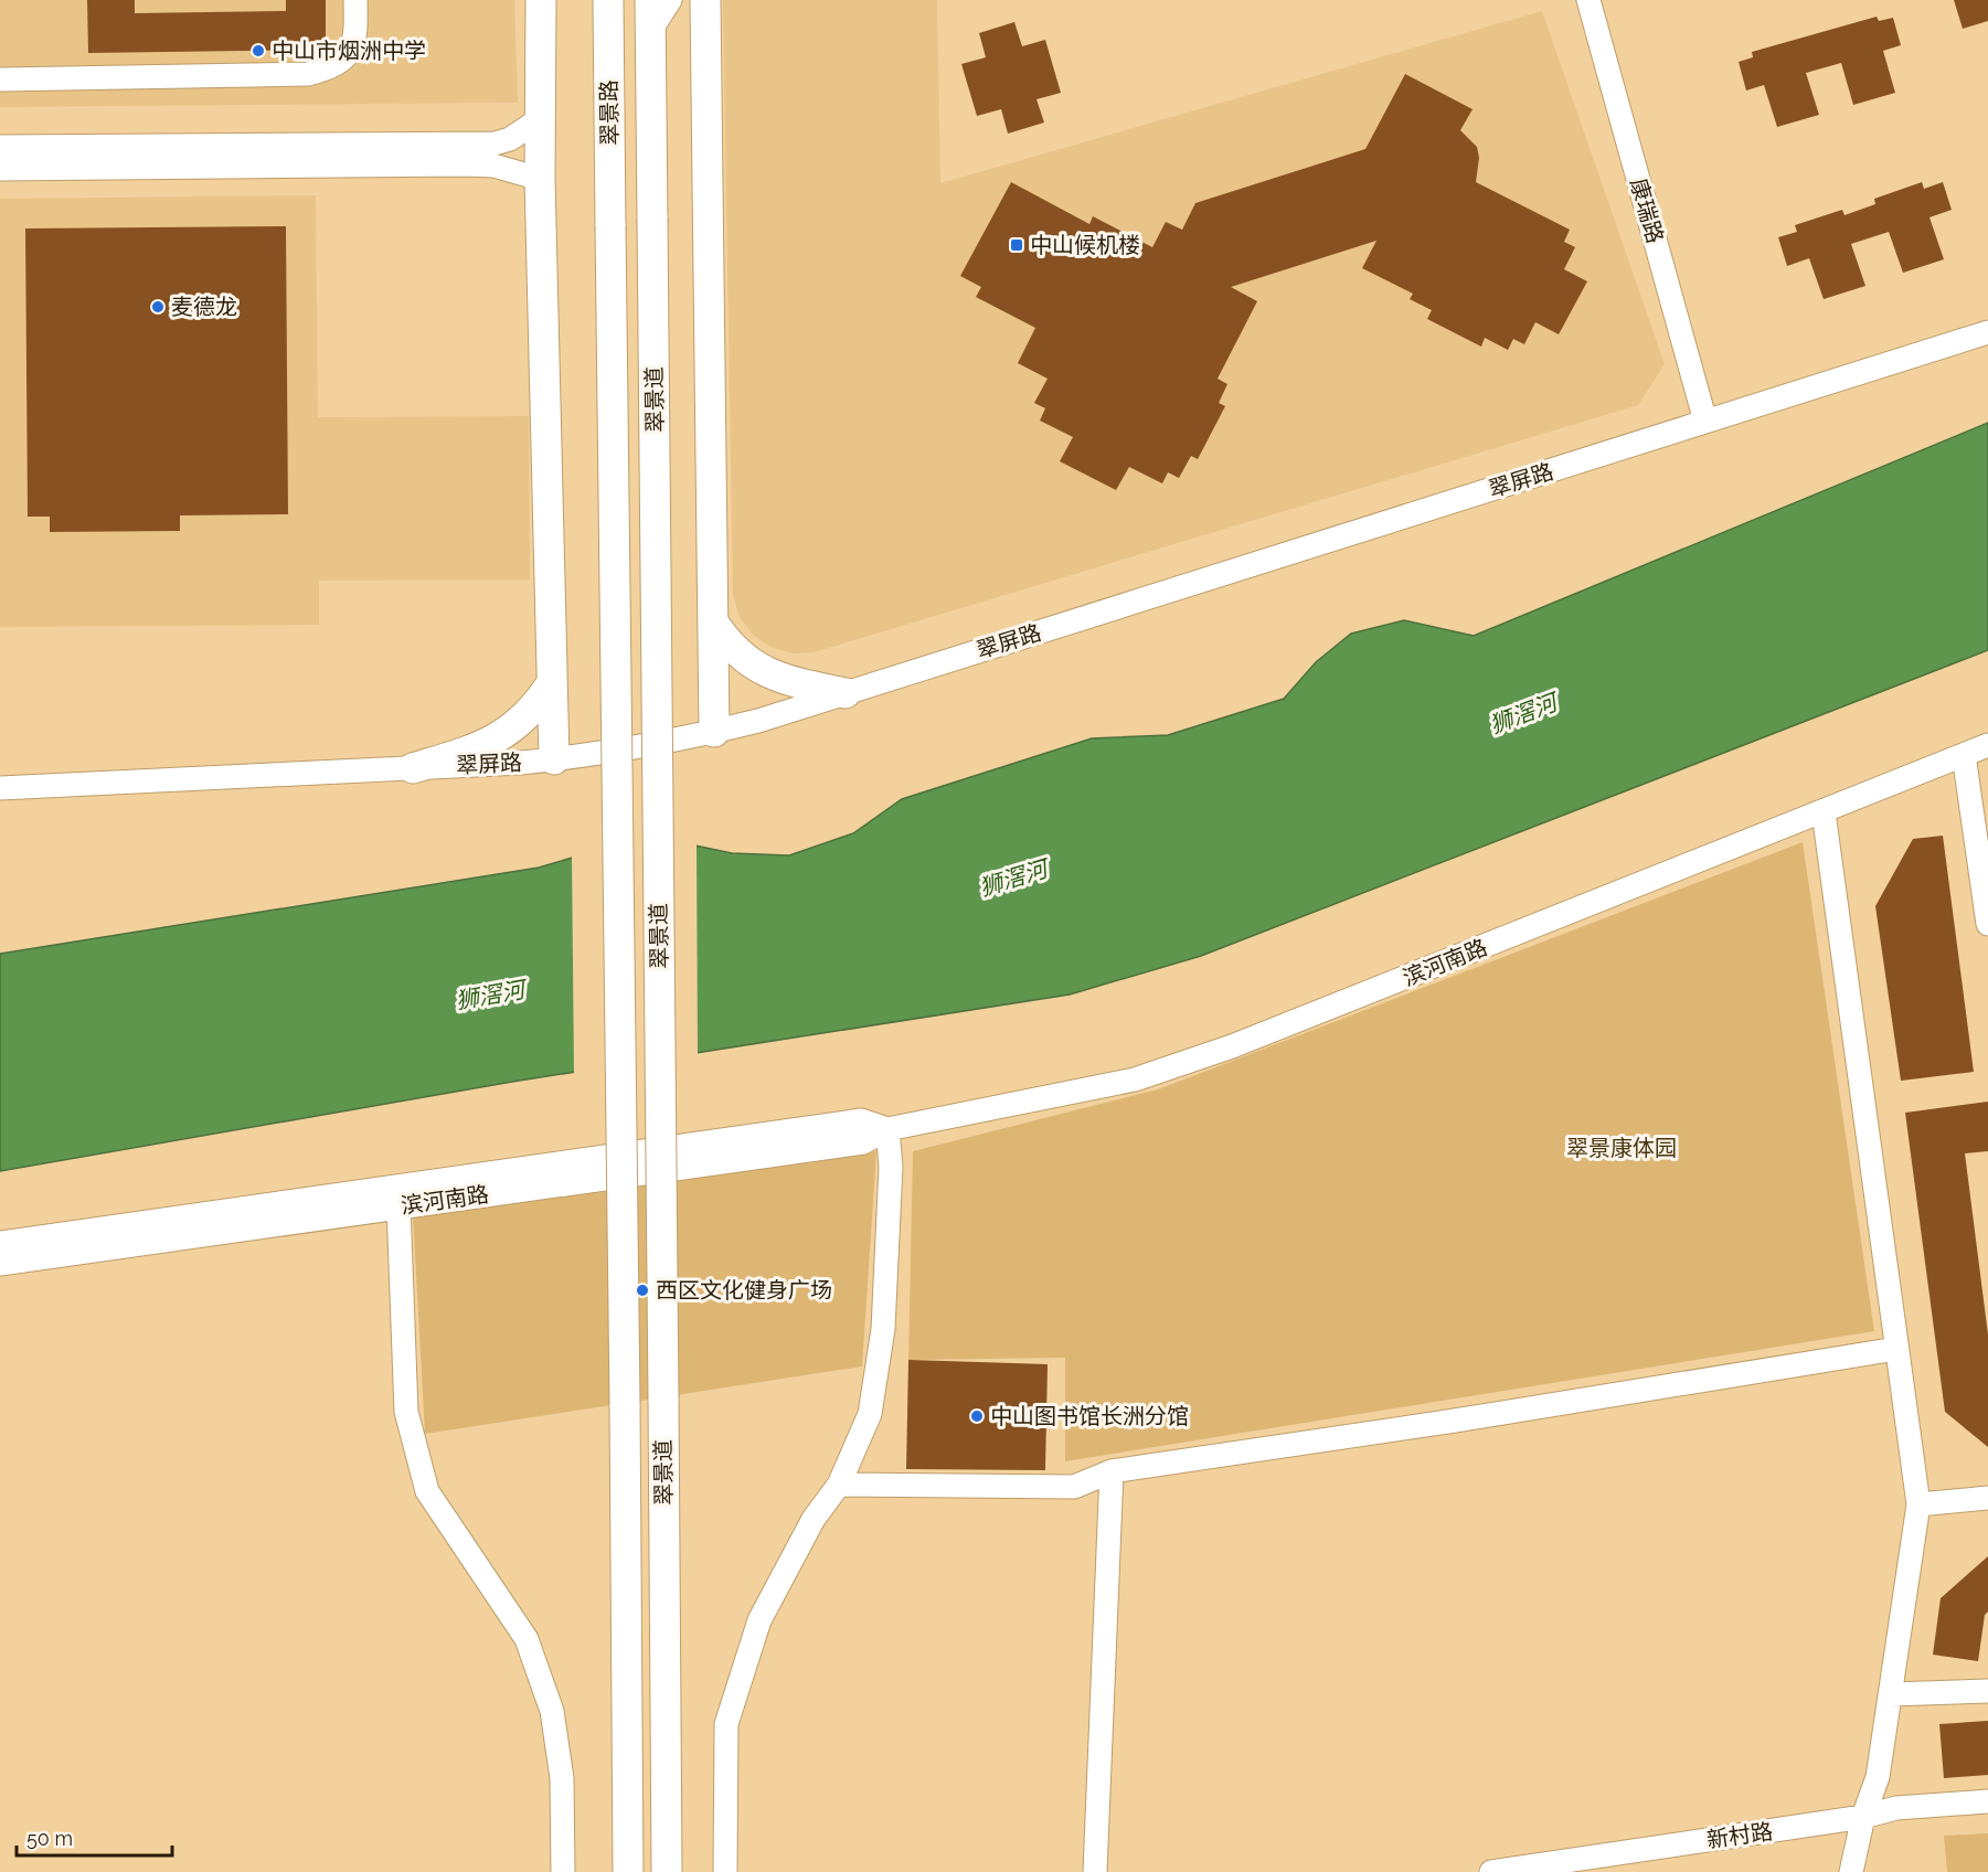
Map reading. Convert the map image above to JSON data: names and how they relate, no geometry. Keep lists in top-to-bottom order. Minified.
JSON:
{"streets":{"main road":["翠景路","翠景道"],"street":["康瑞路","翠屏路","滨河南路","新村路"]},"crossings":[["康瑞路","翠屏路"]],"water":["狮滘河"],"parks":["翠景康体园"],"places":{"other":["中山市烟洲中学","麦德龙","西区文化健身广场","中山图书馆长洲分馆"],"transit":["中山候机楼"]},"scale_bar":"50 m"}
